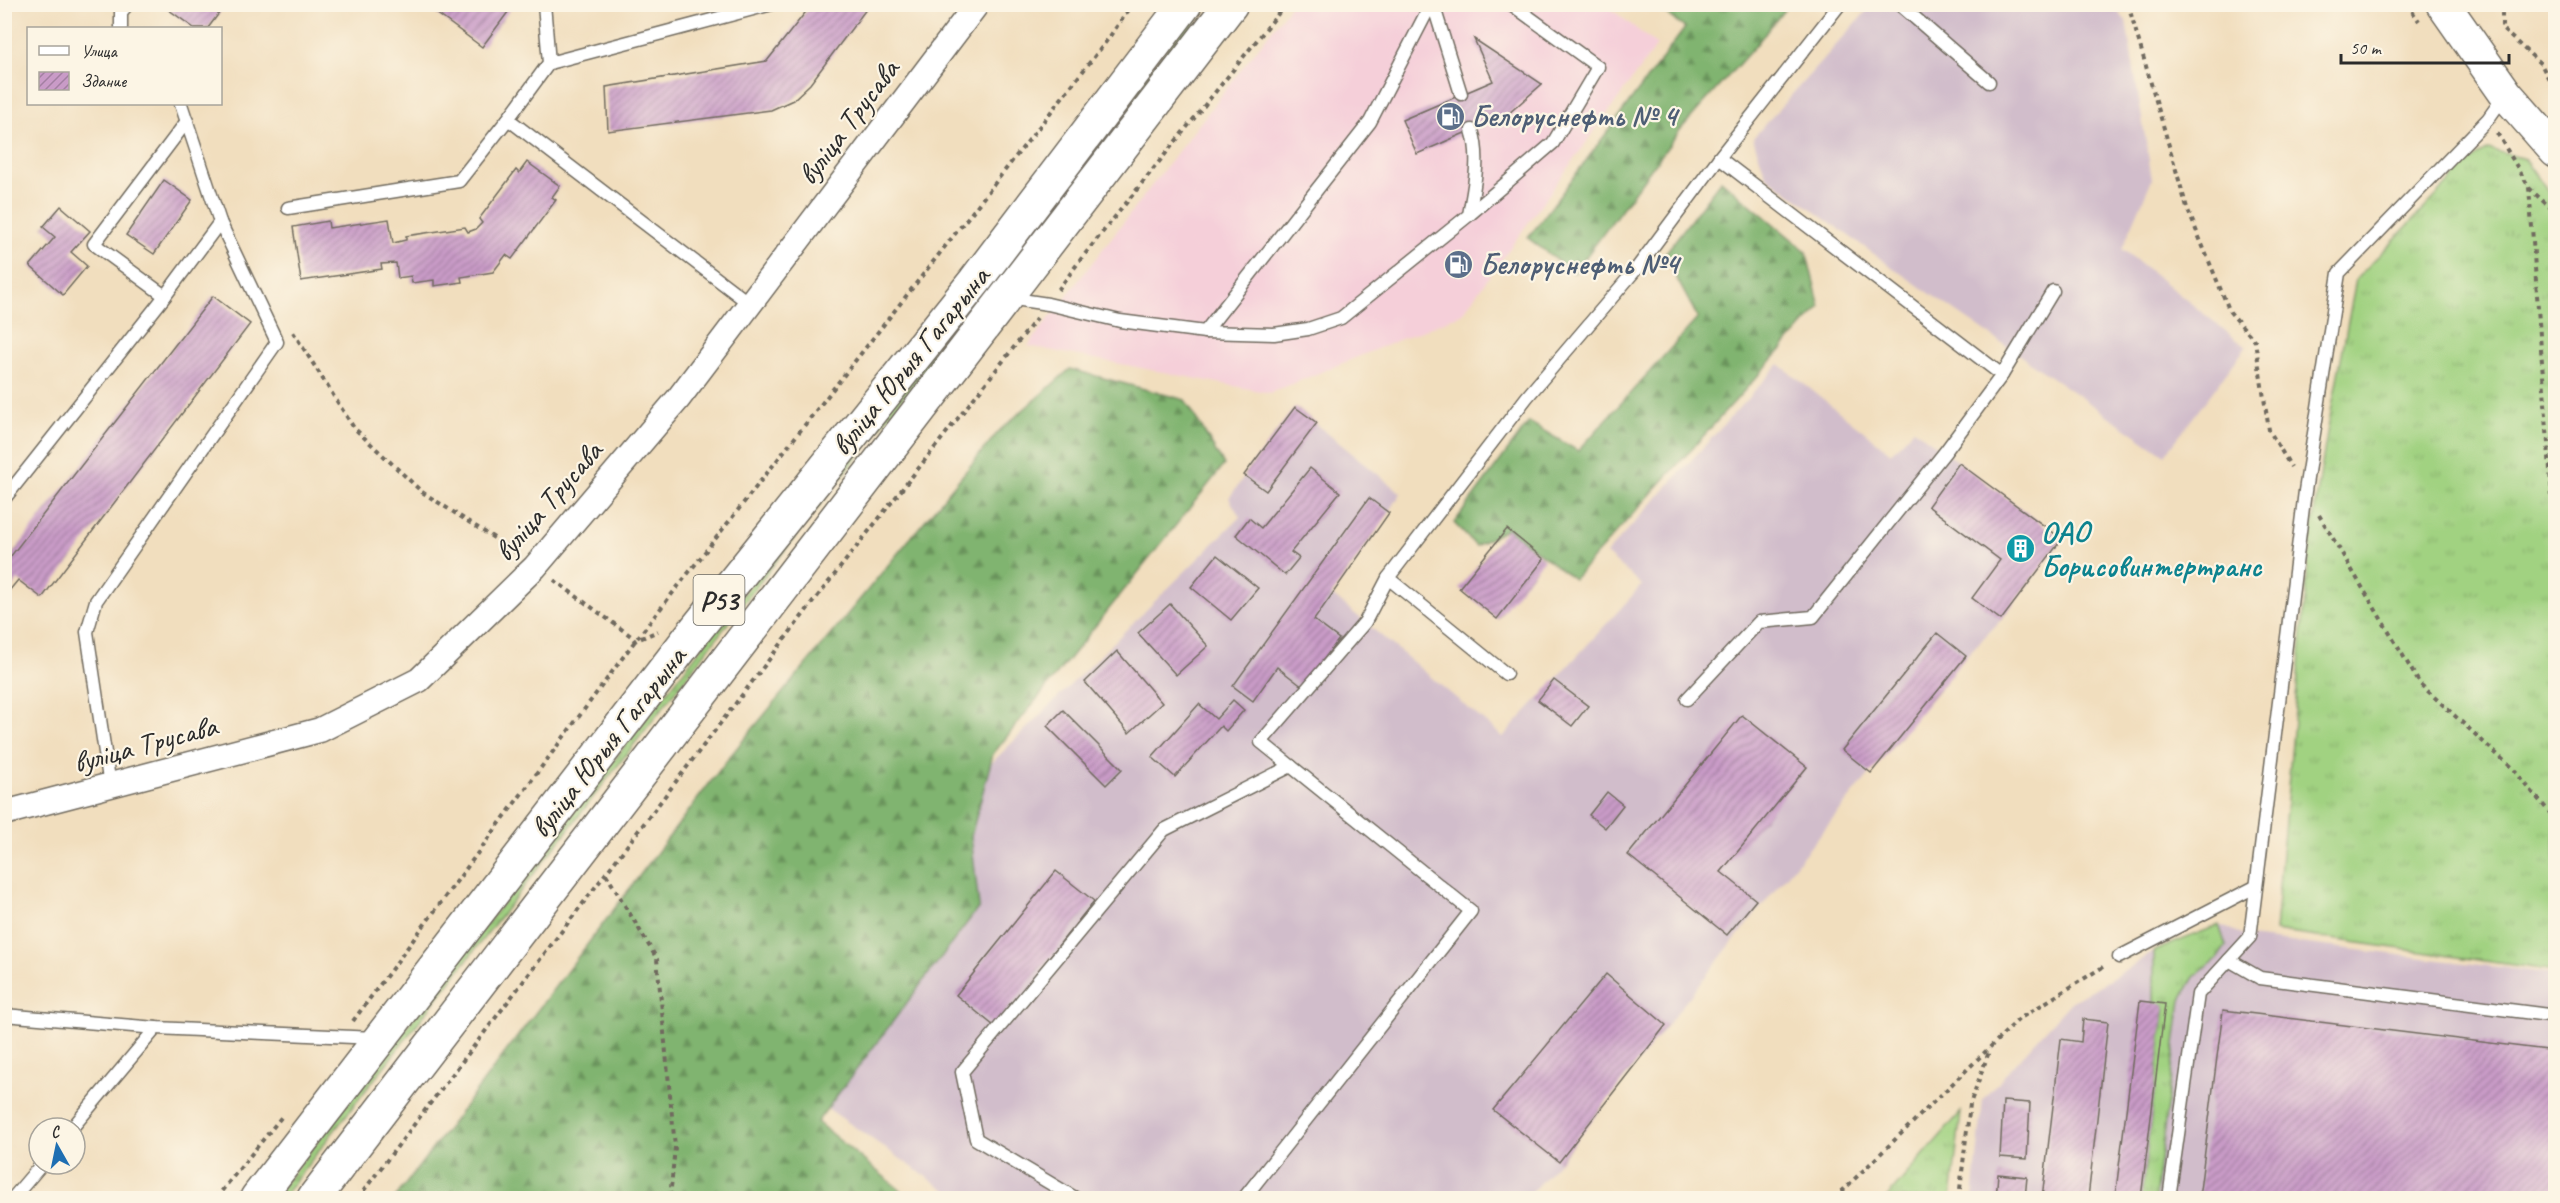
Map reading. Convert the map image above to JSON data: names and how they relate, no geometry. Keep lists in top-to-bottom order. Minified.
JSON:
{"streets":{"main road":["вуліца Юрыя Гагарына","Р53"],"street":["вуліца Трусава"]},"places":{"fuel station":["Белоруснефть № 4","Белоруснефть №4"],"building":["ОАО Борисовинтертранс"]},"legend":["Улица","Здание"],"scale_bar":"50 m","north":"top"}
